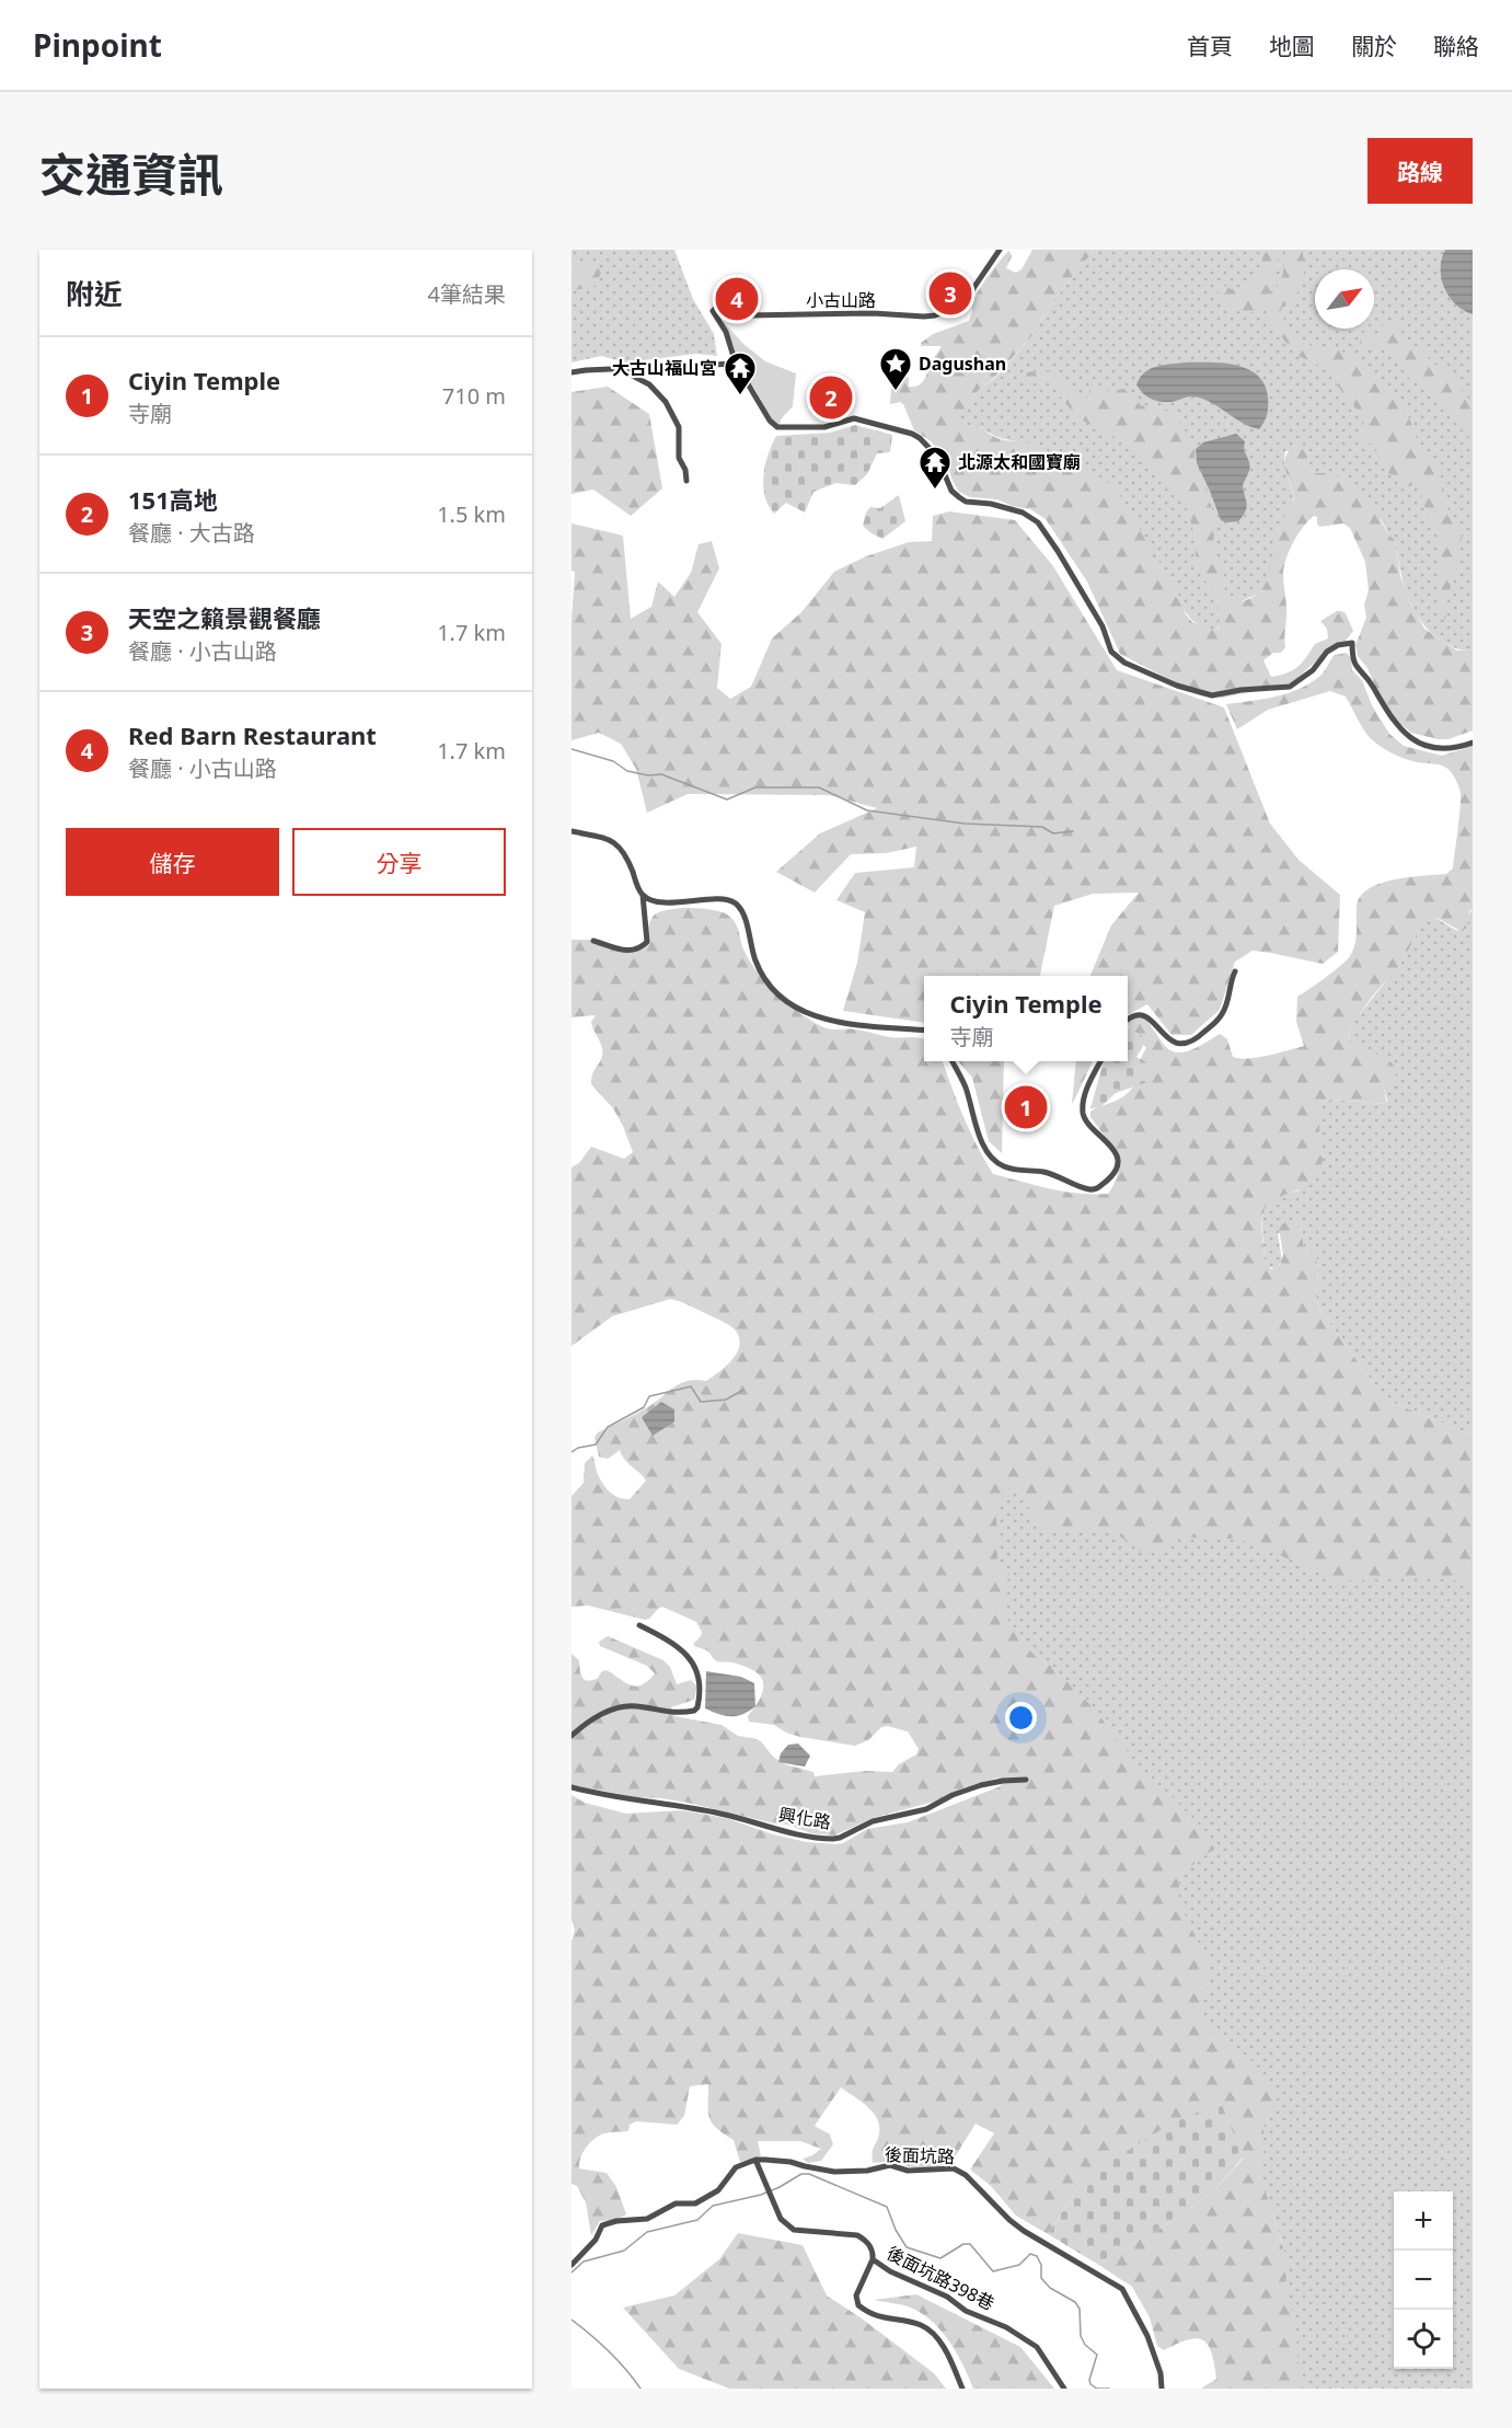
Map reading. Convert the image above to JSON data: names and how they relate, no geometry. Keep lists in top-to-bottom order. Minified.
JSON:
{"streets":{"street":["小古山路","興化路","後面坑路","後面坑路398巷"]},"crossings":[["後面坑路","後面坑路398巷"]],"places":{"place":["Dagushan"],"temple":["大古山福山宮","北源太和國寶廟"]},"north":"top right","page":{"header":"Pinpoint","nav":["首頁","地圖","關於","聯絡"],"title":"交通資訊","buttons":["路線",["儲存","分享"]],"heading":["附近","4筆結果"],"pins":["3","4","2","1"],"list":[{"mark":"1","name":"Ciyin Temple","note":"寺廟","value":"710 m"},{"mark":"2","name":"151高地","note":"餐廳 · 大古路","value":"1.5 km"},{"mark":"3","name":"天空之籟景觀餐廳","note":"餐廳 · 小古山路","value":"1.7 km"},{"mark":"4","name":"Red Barn Restaurant","note":"餐廳 · 小古山路","value":"1.7 km"}],"popup":["Ciyin Temple","寺廟"],"map_buttons":["+","−"]}}
